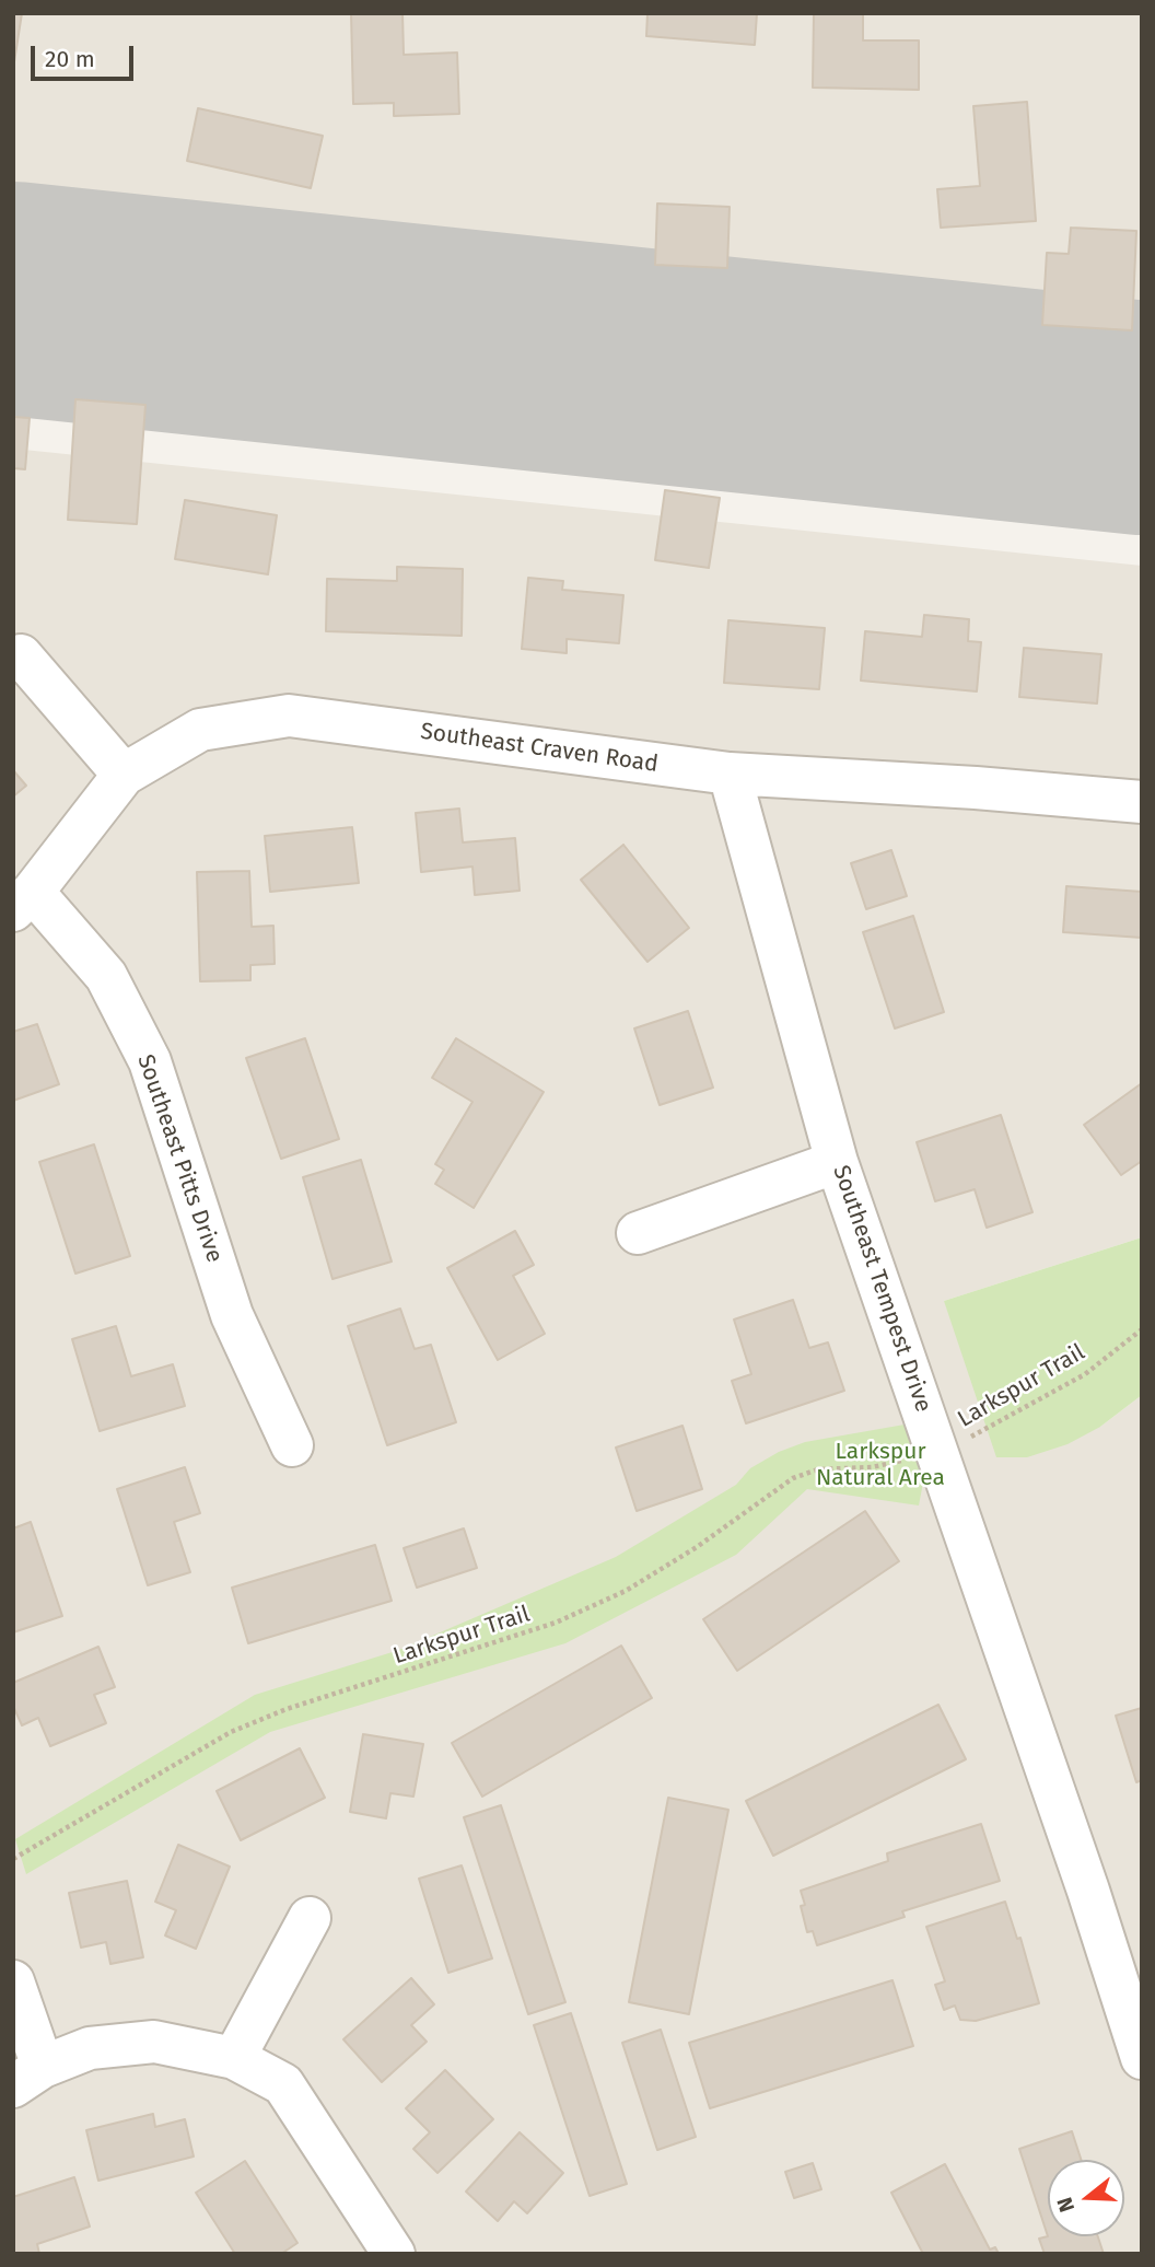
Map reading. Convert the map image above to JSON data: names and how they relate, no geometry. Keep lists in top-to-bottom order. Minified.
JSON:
{"streets":{"street":["Southeast Craven Road","Southeast Pitts Drive","Southeast Tempest Drive"],"path":["Larkspur Trail"]},"crossings":[["Southeast Craven Road","Southeast Pitts Drive"],["Southeast Craven Road","Southeast Tempest Drive"]],"parks":["Larkspur Natural Area"],"scale_bar":"20 m","north":"left"}
